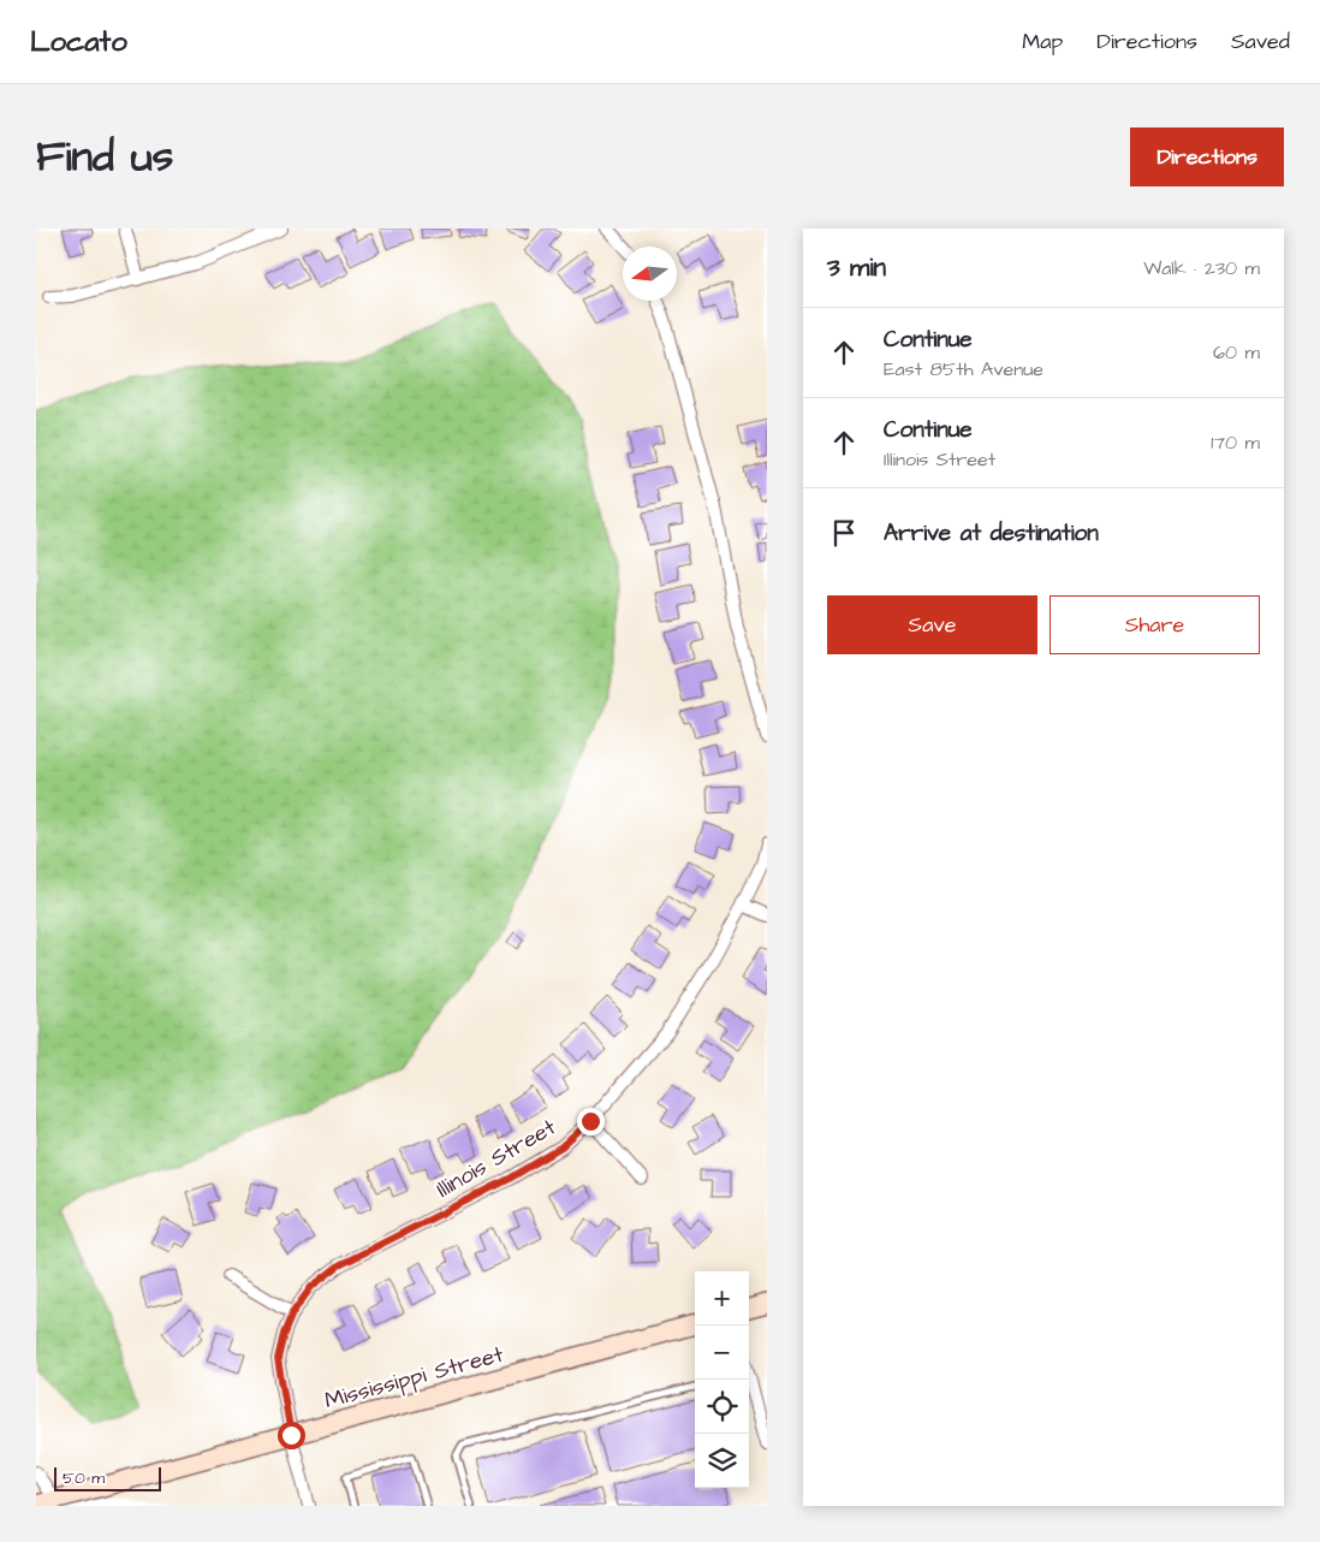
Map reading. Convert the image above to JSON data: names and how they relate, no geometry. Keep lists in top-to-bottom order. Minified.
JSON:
{"streets":{"street":["Illinois Street","Mississippi Street"]},"crossings":[["Illinois Street","Mississippi Street"]],"scale_bar":"50 m","north":"left","page":{"header":"Locato","nav":["Map","Directions","Saved"],"title":"Find us","buttons":["Directions",["Save","Share"]],"heading":["3 min","Walk · 230 m"],"list":[["Continue","East 85th Avenue","60 m"],["Continue","Illinois Street","170 m"],"Arrive at destination"],"map_buttons":["+","−"],"scale":"50 m"}}
